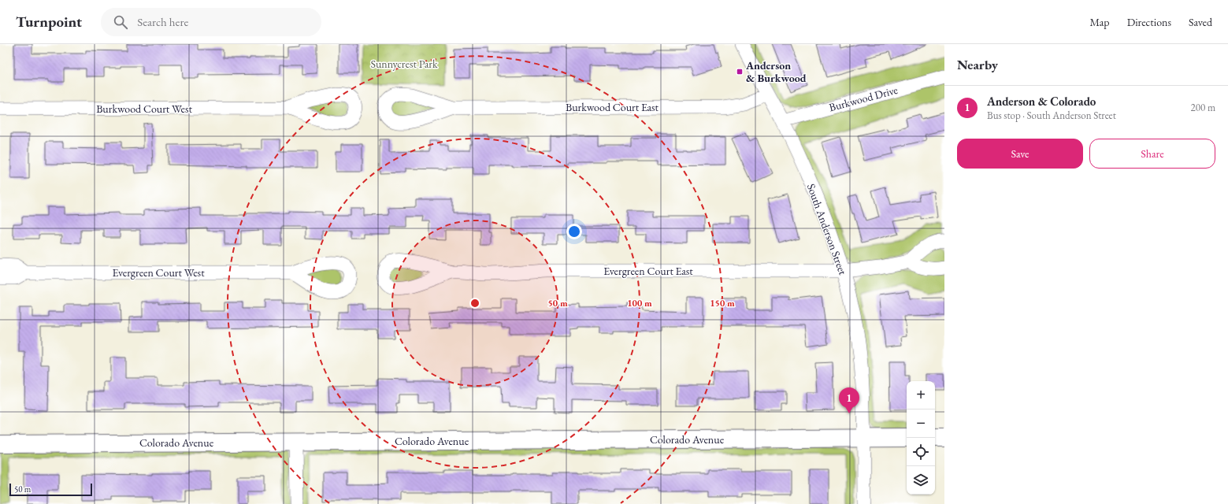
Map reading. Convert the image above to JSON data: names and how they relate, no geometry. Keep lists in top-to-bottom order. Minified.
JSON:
{"streets":{"street":["Burkwood Drive","Burkwood Court East","Burkwood Court West","South Anderson Street","Evergreen Court East","Evergreen Court West","Colorado Avenue"]},"crossings":[["Burkwood Drive","South Anderson Street"],["Burkwood Court East","South Anderson Street"],["South Anderson Street","Evergreen Court East"],["South Anderson Street","Colorado Avenue"]],"parks":["Sunnycrest Park"],"places":{"transit":["Anderson & Burkwood"]},"scale_bar":"50 m","page":{"header":"Turnpoint","search":"Search here","nav":["Map","Directions","Saved"],"heading":"Nearby","list":[{"mark":"1","name":"Anderson & Colorado","note":"Bus stop · South Anderson Street","value":"200 m"}],"buttons":["Save","Share"],"map_buttons":["+","−"],"pins":"1","scale":"50 m"},"rings":["50 m","100 m","150 m"]}
